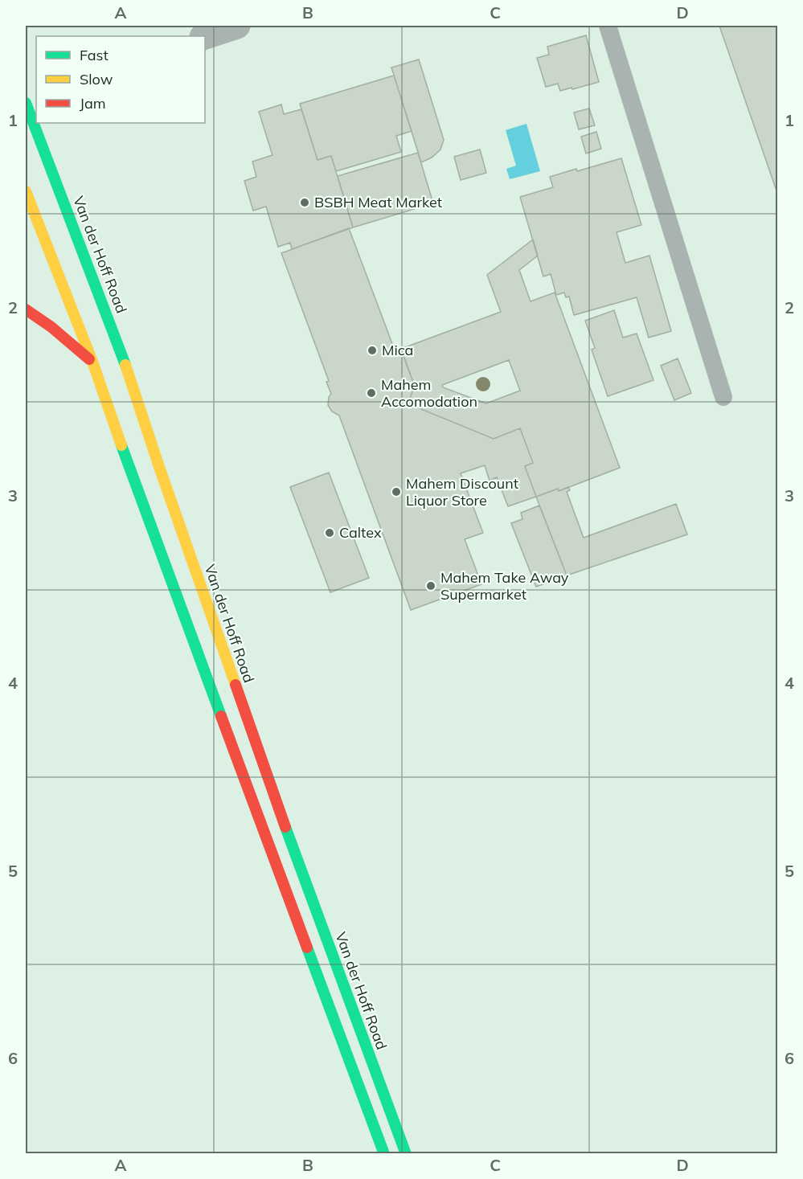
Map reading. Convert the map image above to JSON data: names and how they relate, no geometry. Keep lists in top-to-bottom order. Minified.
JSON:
{"streets":{"main road":["Van der Hoff Road"]},"places":["BSBH Meat Market","Mica","Mahem Accomodation","Mahem Discount Liquor Store","Caltex","Mahem Take Away Supermarket"],"legend":["Fast","Slow","Jam"],"grid":{"columns":["A","B","C","D"],"rows":["1","2","3","4","5","6"]}}
